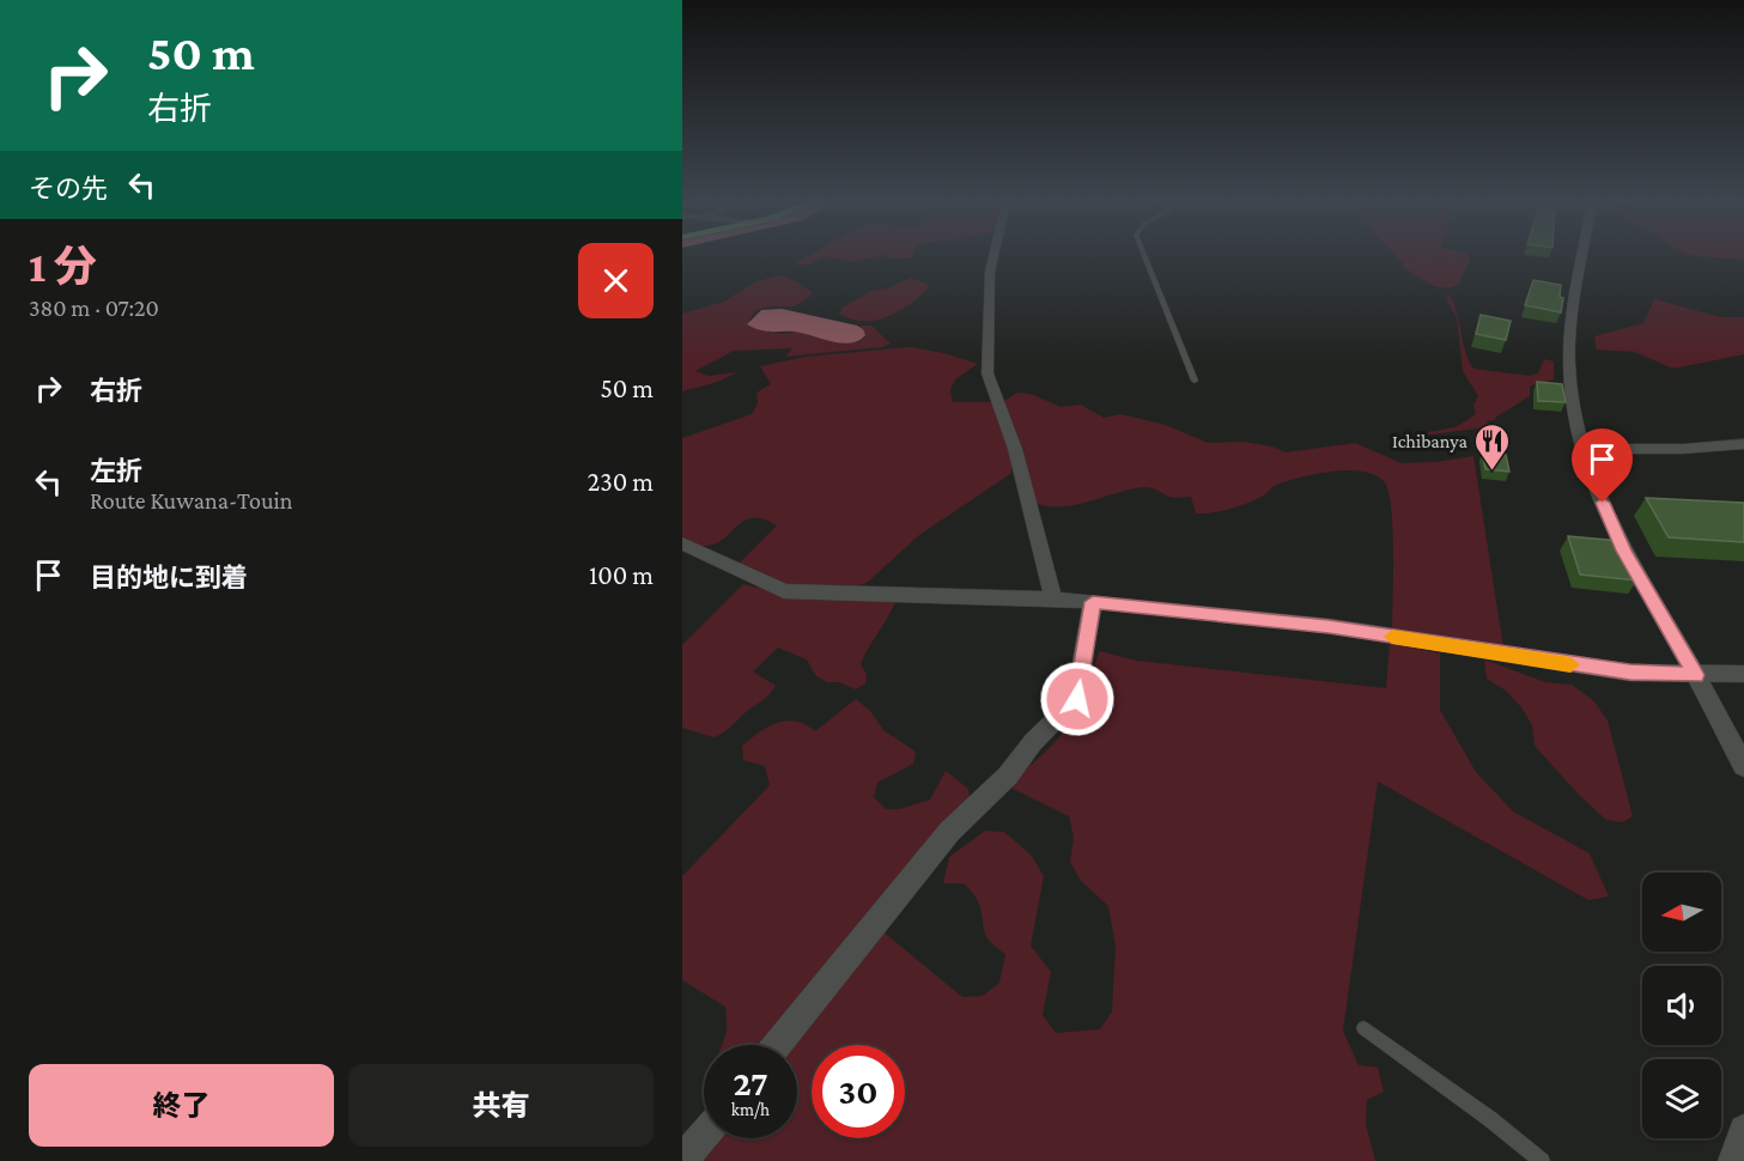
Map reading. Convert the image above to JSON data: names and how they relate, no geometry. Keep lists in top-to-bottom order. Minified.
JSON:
{"places":{"restaurant":["Ichibanya"]},"north":"left","page":{"turn":["50 m","右折"],"then":"その先","heading":["1 分","380 m · 07:20"],"list":[{"name":"右折","value":"50 m"},{"name":"左折","note":"Route Kuwana-Touin","value":"230 m"},{"name":"目的地に到着","value":"100 m"}],"speed":"27 km/h","limit":"30","buttons":["終了","共有"]}}
